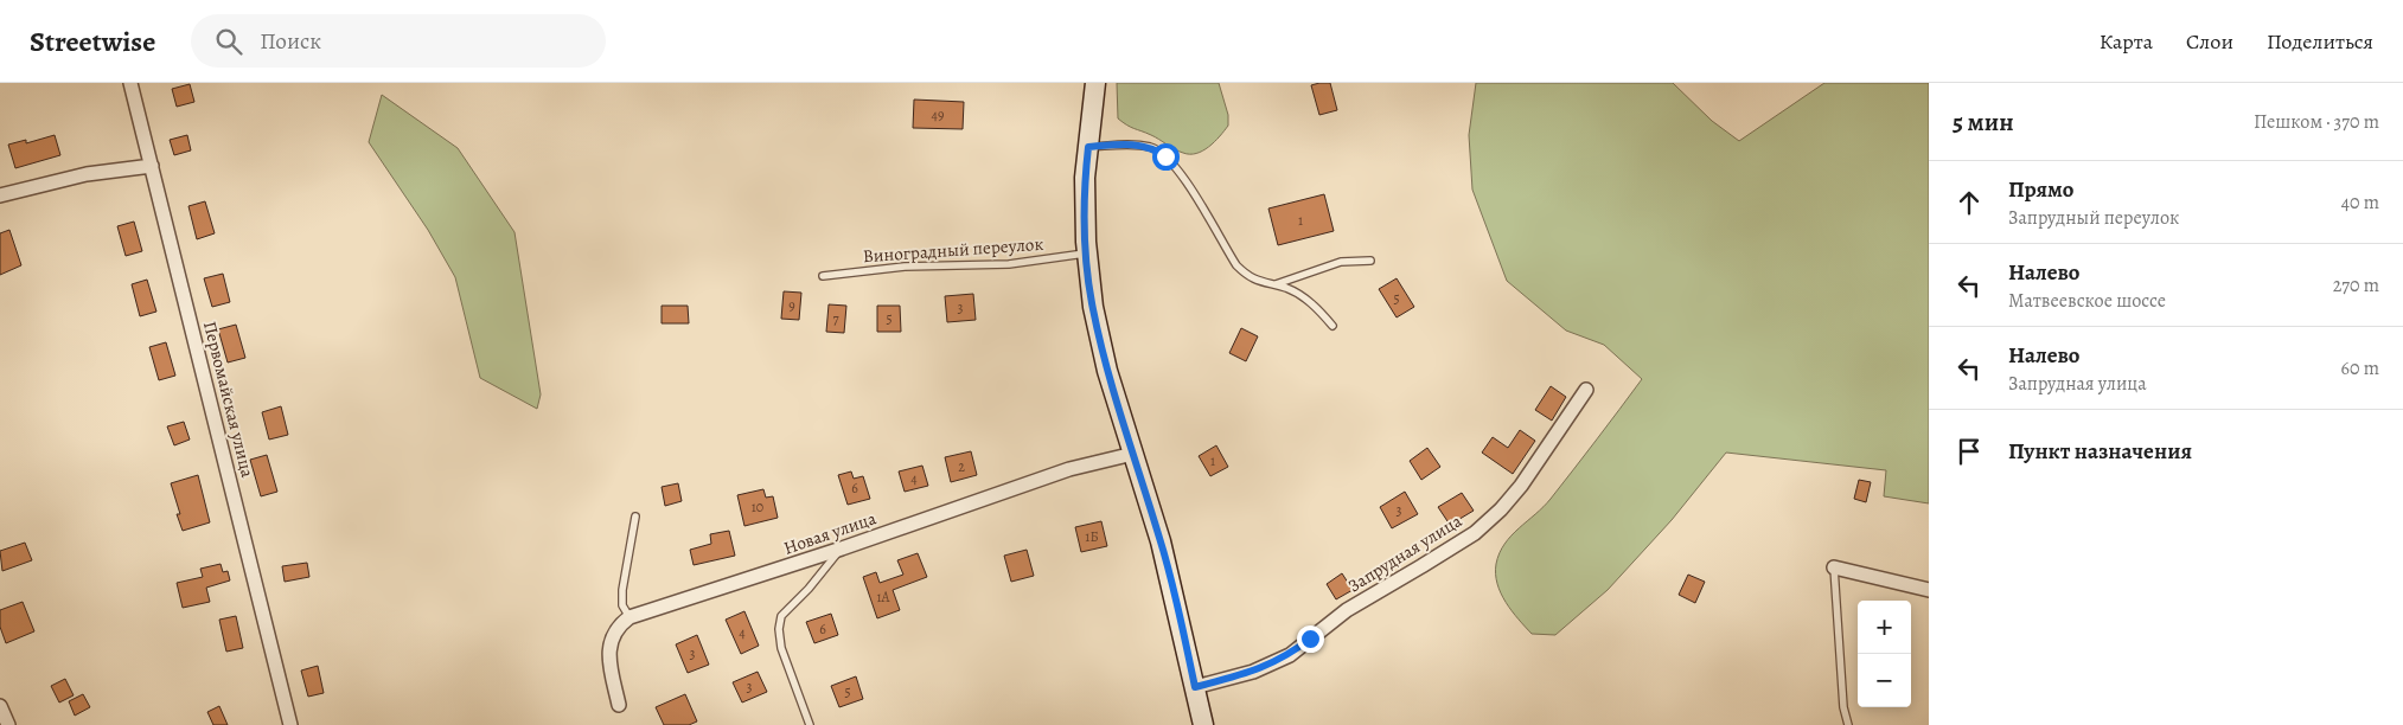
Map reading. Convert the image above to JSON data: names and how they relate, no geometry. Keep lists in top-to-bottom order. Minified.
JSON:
{"streets":{"street":["Первомайская улица","Новая улица","Запрудная улица"],"lane":["Виноградный переулок"]},"house_numbers":["49","1","5","9","3","7","5","1","2","4","6","10","3","1Б","1А","6","4","3","3","5"],"page":{"header":"Streetwise","search":"Поиск","nav":["Карта","Слои","Поделиться"],"heading":["5 мин","Пешком · 370 m"],"list":[["Прямо","Запрудный переулок","40 m"],["Налево","Матвеевское шоссе","270 m"],["Налево","Запрудная улица","60 m"],"Пункт назначения"],"map_buttons":["+","−"]}}
